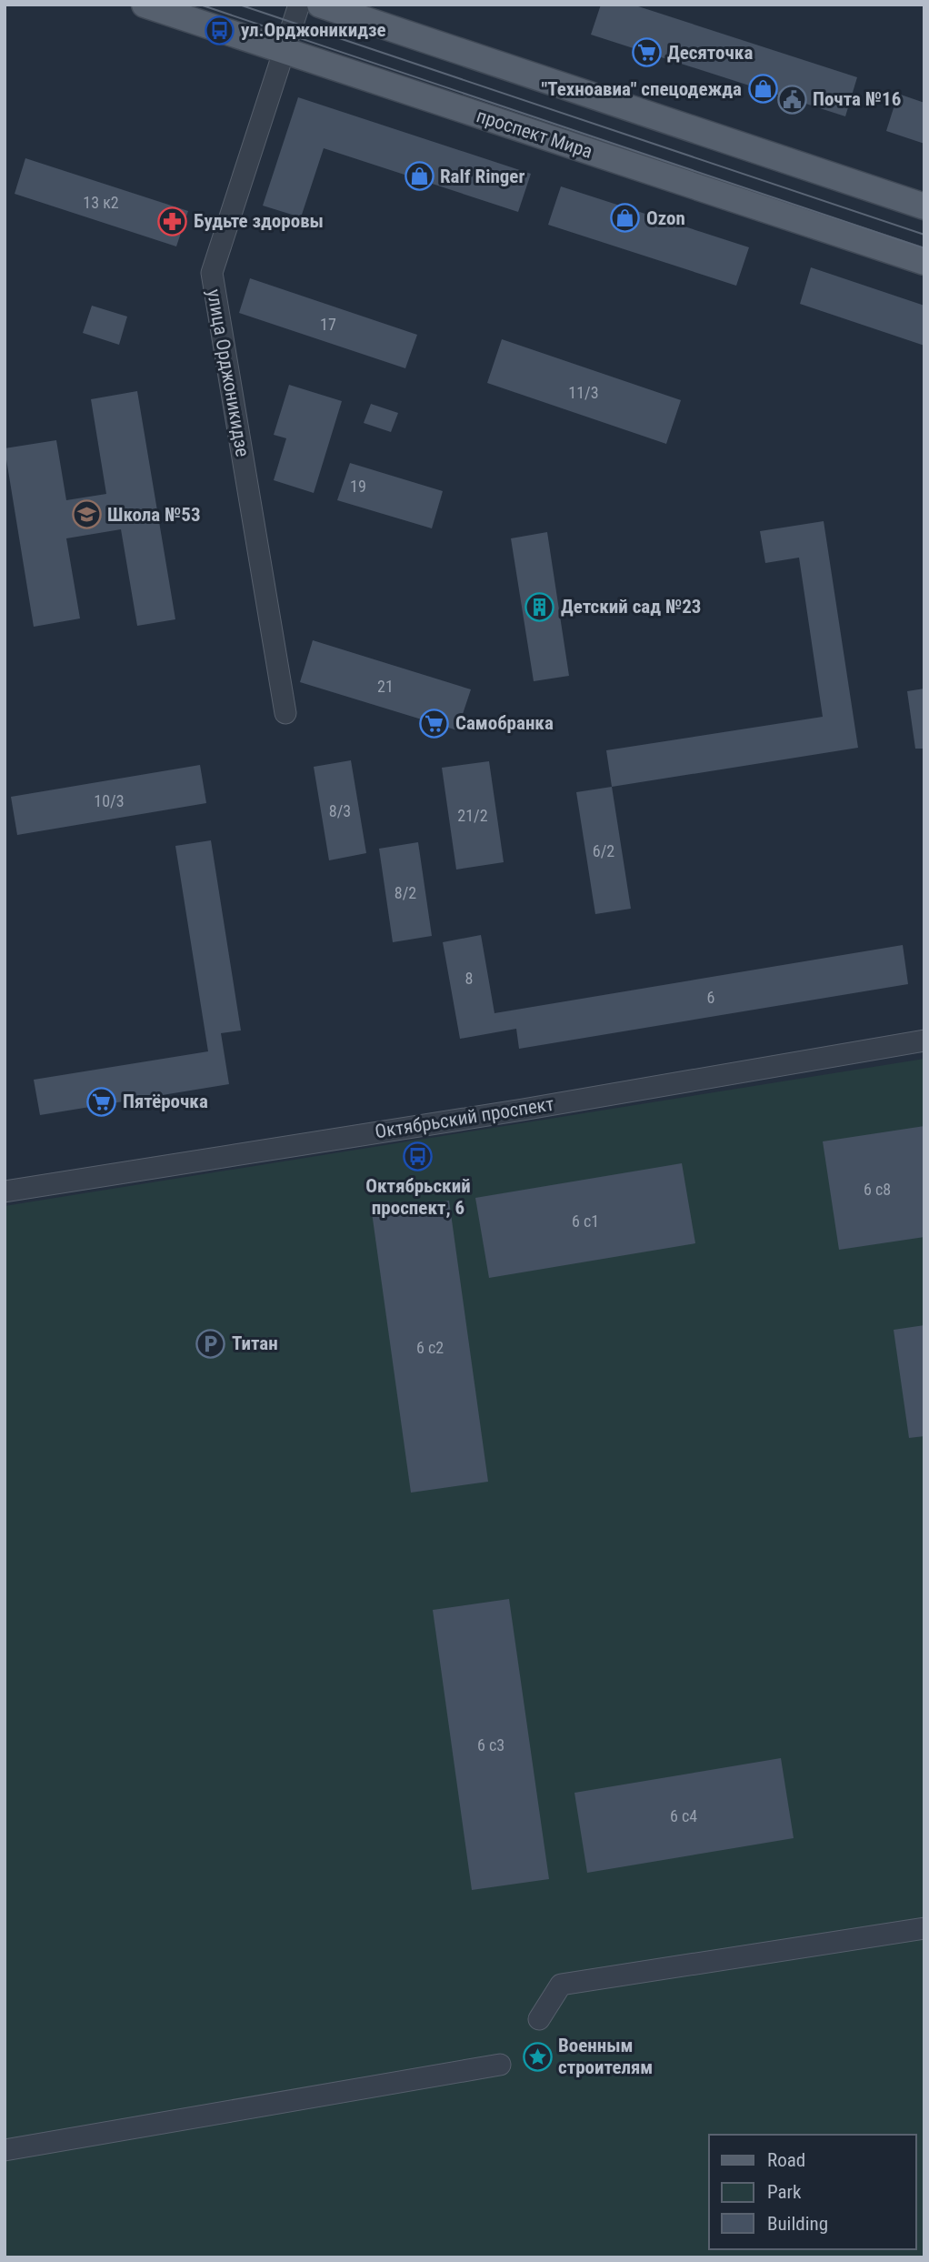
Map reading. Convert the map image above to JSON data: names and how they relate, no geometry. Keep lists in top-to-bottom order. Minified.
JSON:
{"streets":{"main road":["проспект Мира"],"street":["улица Орджоникидзе","Октябрьский проспект"]},"crossings":[["проспект Мира","улица Орджоникидзе"]],"places":{"bus stop":["ул.Орджоникидзе","Октябрьский проспект, 6"],"supermarket":["Десяточка","Самобранка","Пятёрочка"],"shop":["\"Техноавиа\" спецодежда","Ralf Ringer","Ozon"],"public building":["Почта №16"],"pharmacy":["Будьте здоровы"],"school or university":["Школа №53"],"building":["Детский сад №23"],"parking":["Титан"],"place":["Военным строителям"]},"house_numbers":["13 к2","17","11/3","19","21","10/3","8/3","21/2","6/2","8/2","8","6","6 с8","6 с1","6 с2","6 с3","6 с4"],"legend":["Road","Park","Building"]}
